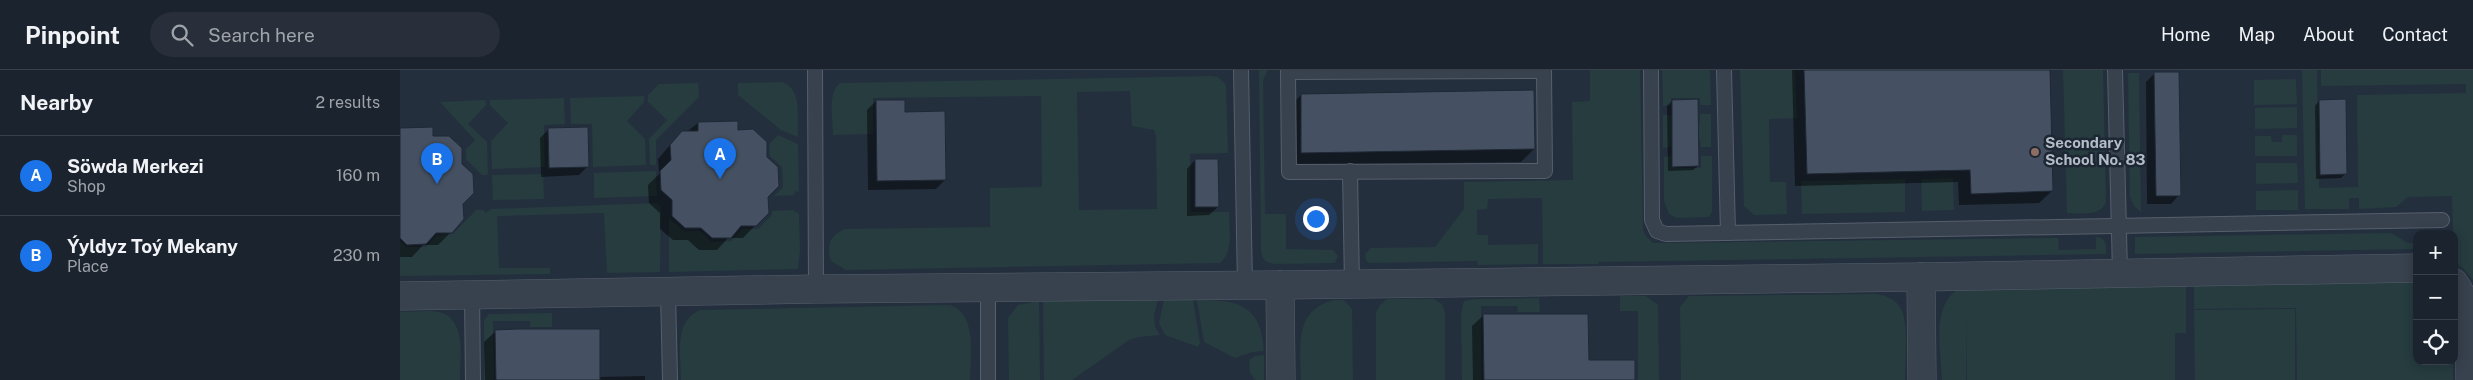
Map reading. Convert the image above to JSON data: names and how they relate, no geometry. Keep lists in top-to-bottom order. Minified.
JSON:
{"places":["Secondary School No. 83"],"page":{"header":"Pinpoint","search":"Search here","nav":["Home","Map","About","Contact"],"heading":["Nearby","2 results"],"list":[{"mark":"A","name":"Söwda Merkezi","note":"Shop","value":"160 m"},{"mark":"B","name":"Ýyldyz Toý Mekany","note":"Place","value":"230 m"}],"pins":["A","B"],"map_buttons":["+","−"]}}
